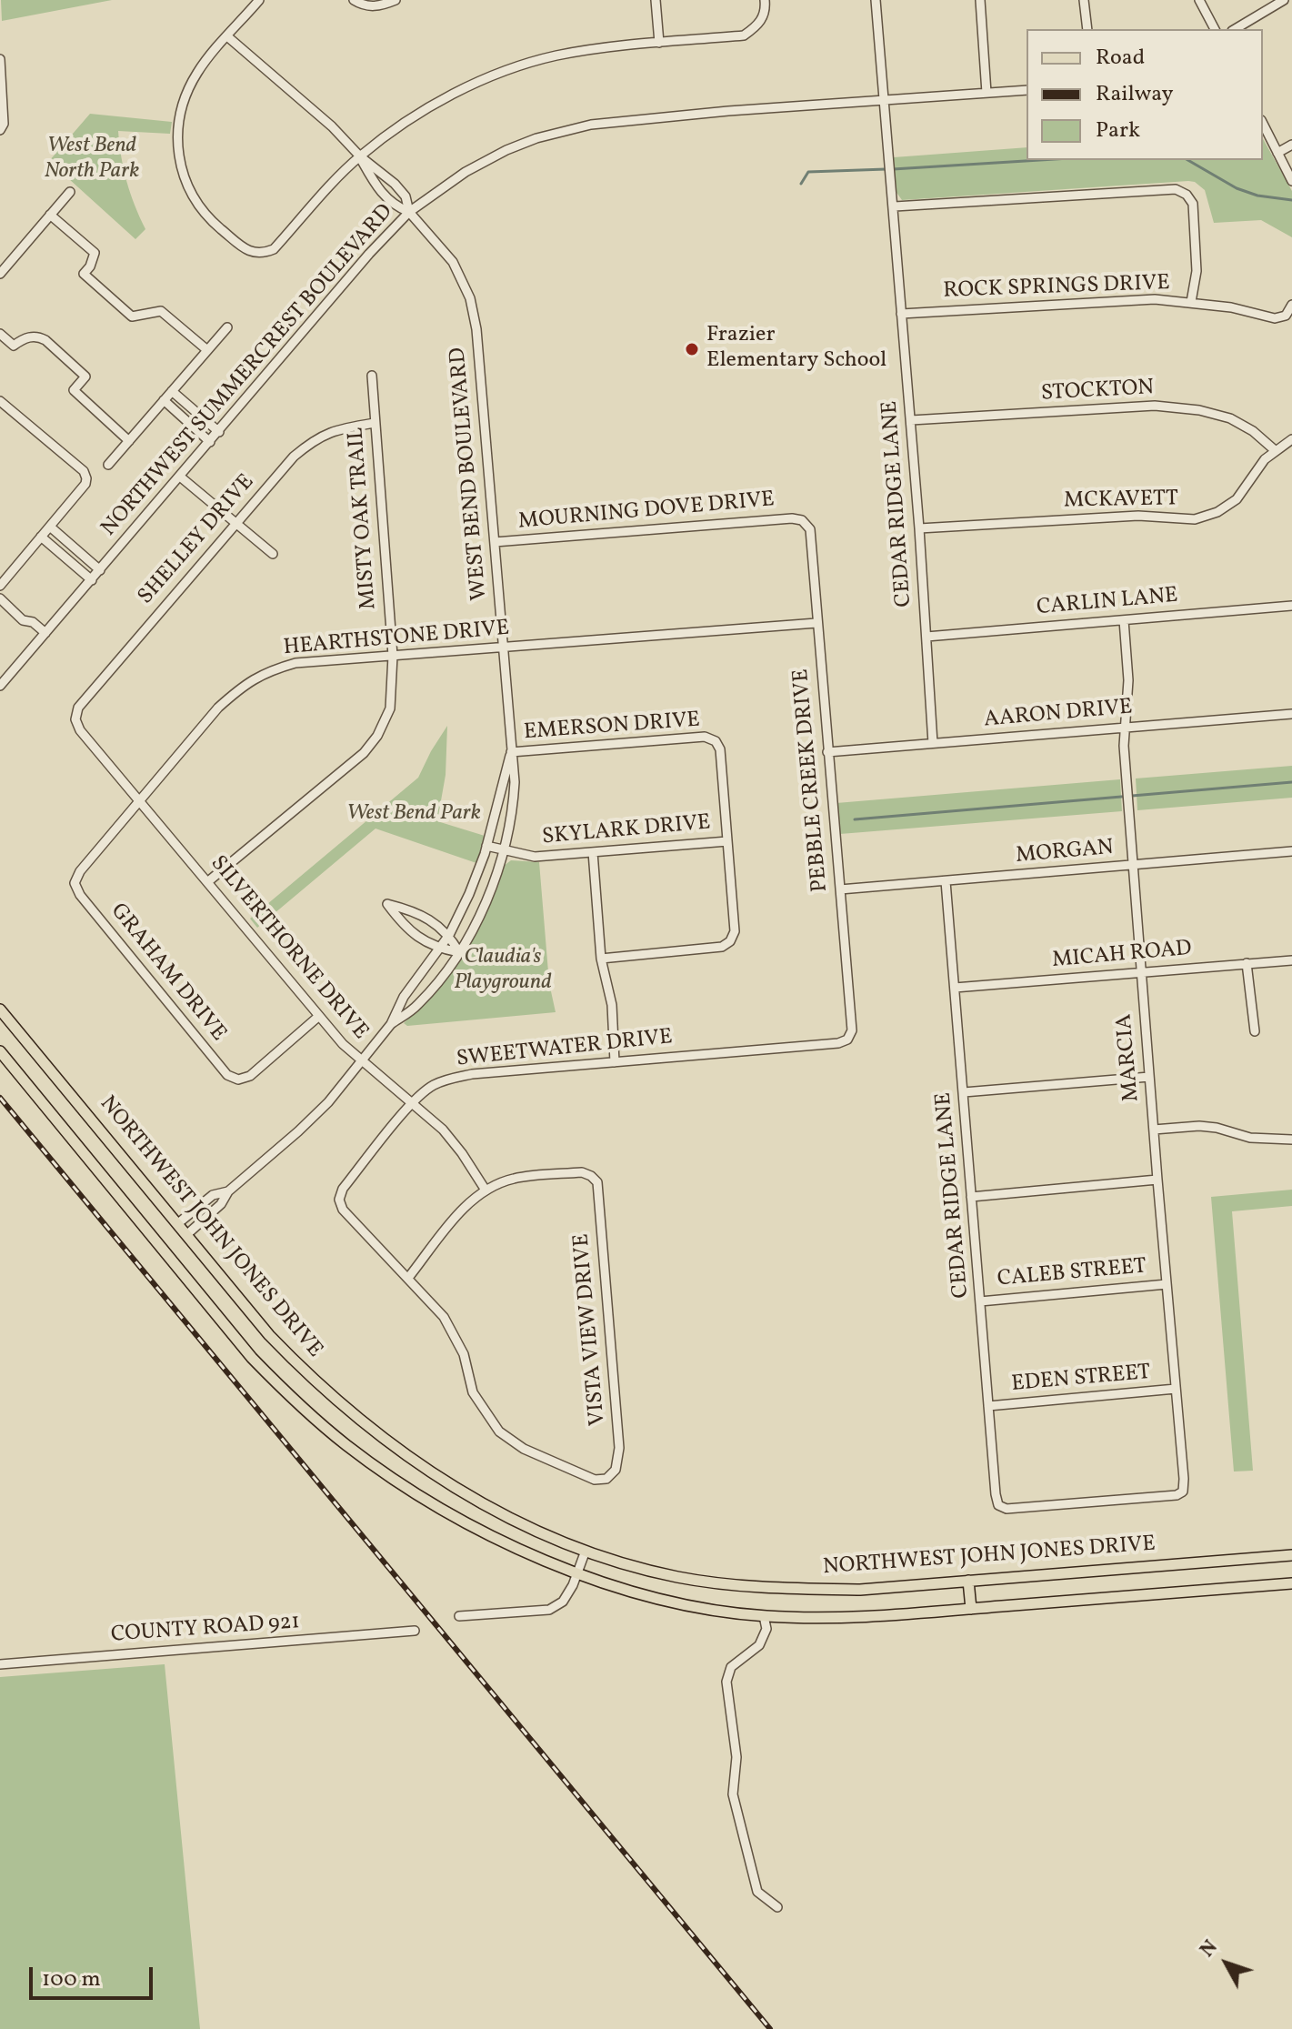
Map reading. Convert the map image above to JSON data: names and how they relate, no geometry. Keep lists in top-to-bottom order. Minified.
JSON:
{"streets":{"main road":["NORTHWEST JOHN JONES DRIVE"],"street":["ROCK SPRINGS DRIVE","NORTHWEST SUMMERCREST BOULEVARD","STOCKTON","WEST BEND BOULEVARD","MCKAVETT","CEDAR RIDGE LANE","MOURNING DOVE DRIVE","MISTY OAK TRAIL","SHELLEY DRIVE","CARLIN LANE","HEARTHSTONE DRIVE","AARON DRIVE","EMERSON DRIVE","PEBBLE CREEK DRIVE","SKYLARK DRIVE","MORGAN","SILVERTHORNE DRIVE","MICAH ROAD","GRAHAM DRIVE","SWEETWATER DRIVE","MARCIA","CALEB STREET","VISTA VIEW DRIVE","EDEN STREET","COUNTY ROAD 921"]},"crossings":[["ROCK SPRINGS DRIVE","CEDAR RIDGE LANE"],["NORTHWEST SUMMERCREST BOULEVARD","WEST BEND BOULEVARD"],["NORTHWEST SUMMERCREST BOULEVARD","CEDAR RIDGE LANE"],["STOCKTON","MCKAVETT"],["STOCKTON","CEDAR RIDGE LANE"],["WEST BEND BOULEVARD","MOURNING DOVE DRIVE"],["WEST BEND BOULEVARD","HEARTHSTONE DRIVE"],["WEST BEND BOULEVARD","EMERSON DRIVE"],["WEST BEND BOULEVARD","SKYLARK DRIVE"],["WEST BEND BOULEVARD","SILVERTHORNE DRIVE"],["WEST BEND BOULEVARD","NORTHWEST JOHN JONES DRIVE"],["MCKAVETT","CEDAR RIDGE LANE"],["CEDAR RIDGE LANE","CARLIN LANE"],["CEDAR RIDGE LANE","AARON DRIVE"],["CEDAR RIDGE LANE","MORGAN"],["CEDAR RIDGE LANE","MICAH ROAD"],["CEDAR RIDGE LANE","MARCIA"],["CEDAR RIDGE LANE","CALEB STREET"],["CEDAR RIDGE LANE","EDEN STREET"],["MOURNING DOVE DRIVE","PEBBLE CREEK DRIVE"],["MISTY OAK TRAIL","SHELLEY DRIVE"],["MISTY OAK TRAIL","HEARTHSTONE DRIVE"],["MISTY OAK TRAIL","SILVERTHORNE DRIVE"],["SHELLEY DRIVE","SILVERTHORNE DRIVE"],["CARLIN LANE","MARCIA"],["HEARTHSTONE DRIVE","PEBBLE CREEK DRIVE"],["HEARTHSTONE DRIVE","SILVERTHORNE DRIVE"],["HEARTHSTONE DRIVE","GRAHAM DRIVE"],["AARON DRIVE","PEBBLE CREEK DRIVE"],["AARON DRIVE","MARCIA"],["EMERSON DRIVE","SKYLARK DRIVE"],["PEBBLE CREEK DRIVE","MORGAN"],["PEBBLE CREEK DRIVE","SWEETWATER DRIVE"],["MORGAN","MARCIA"],["SILVERTHORNE DRIVE","GRAHAM DRIVE"],["SILVERTHORNE DRIVE","SWEETWATER DRIVE"],["SILVERTHORNE DRIVE","VISTA VIEW DRIVE"],["MICAH ROAD","MARCIA"],["SWEETWATER DRIVE","VISTA VIEW DRIVE"],["MARCIA","CALEB STREET"],["MARCIA","EDEN STREET"]],"parks":["West Bend North Park","West Bend Park","Claudia's Playground"],"places":["Frazier Elementary School"],"legend":["Road","Railway","Park"],"scale_bar":"100 m","north":"top left"}
